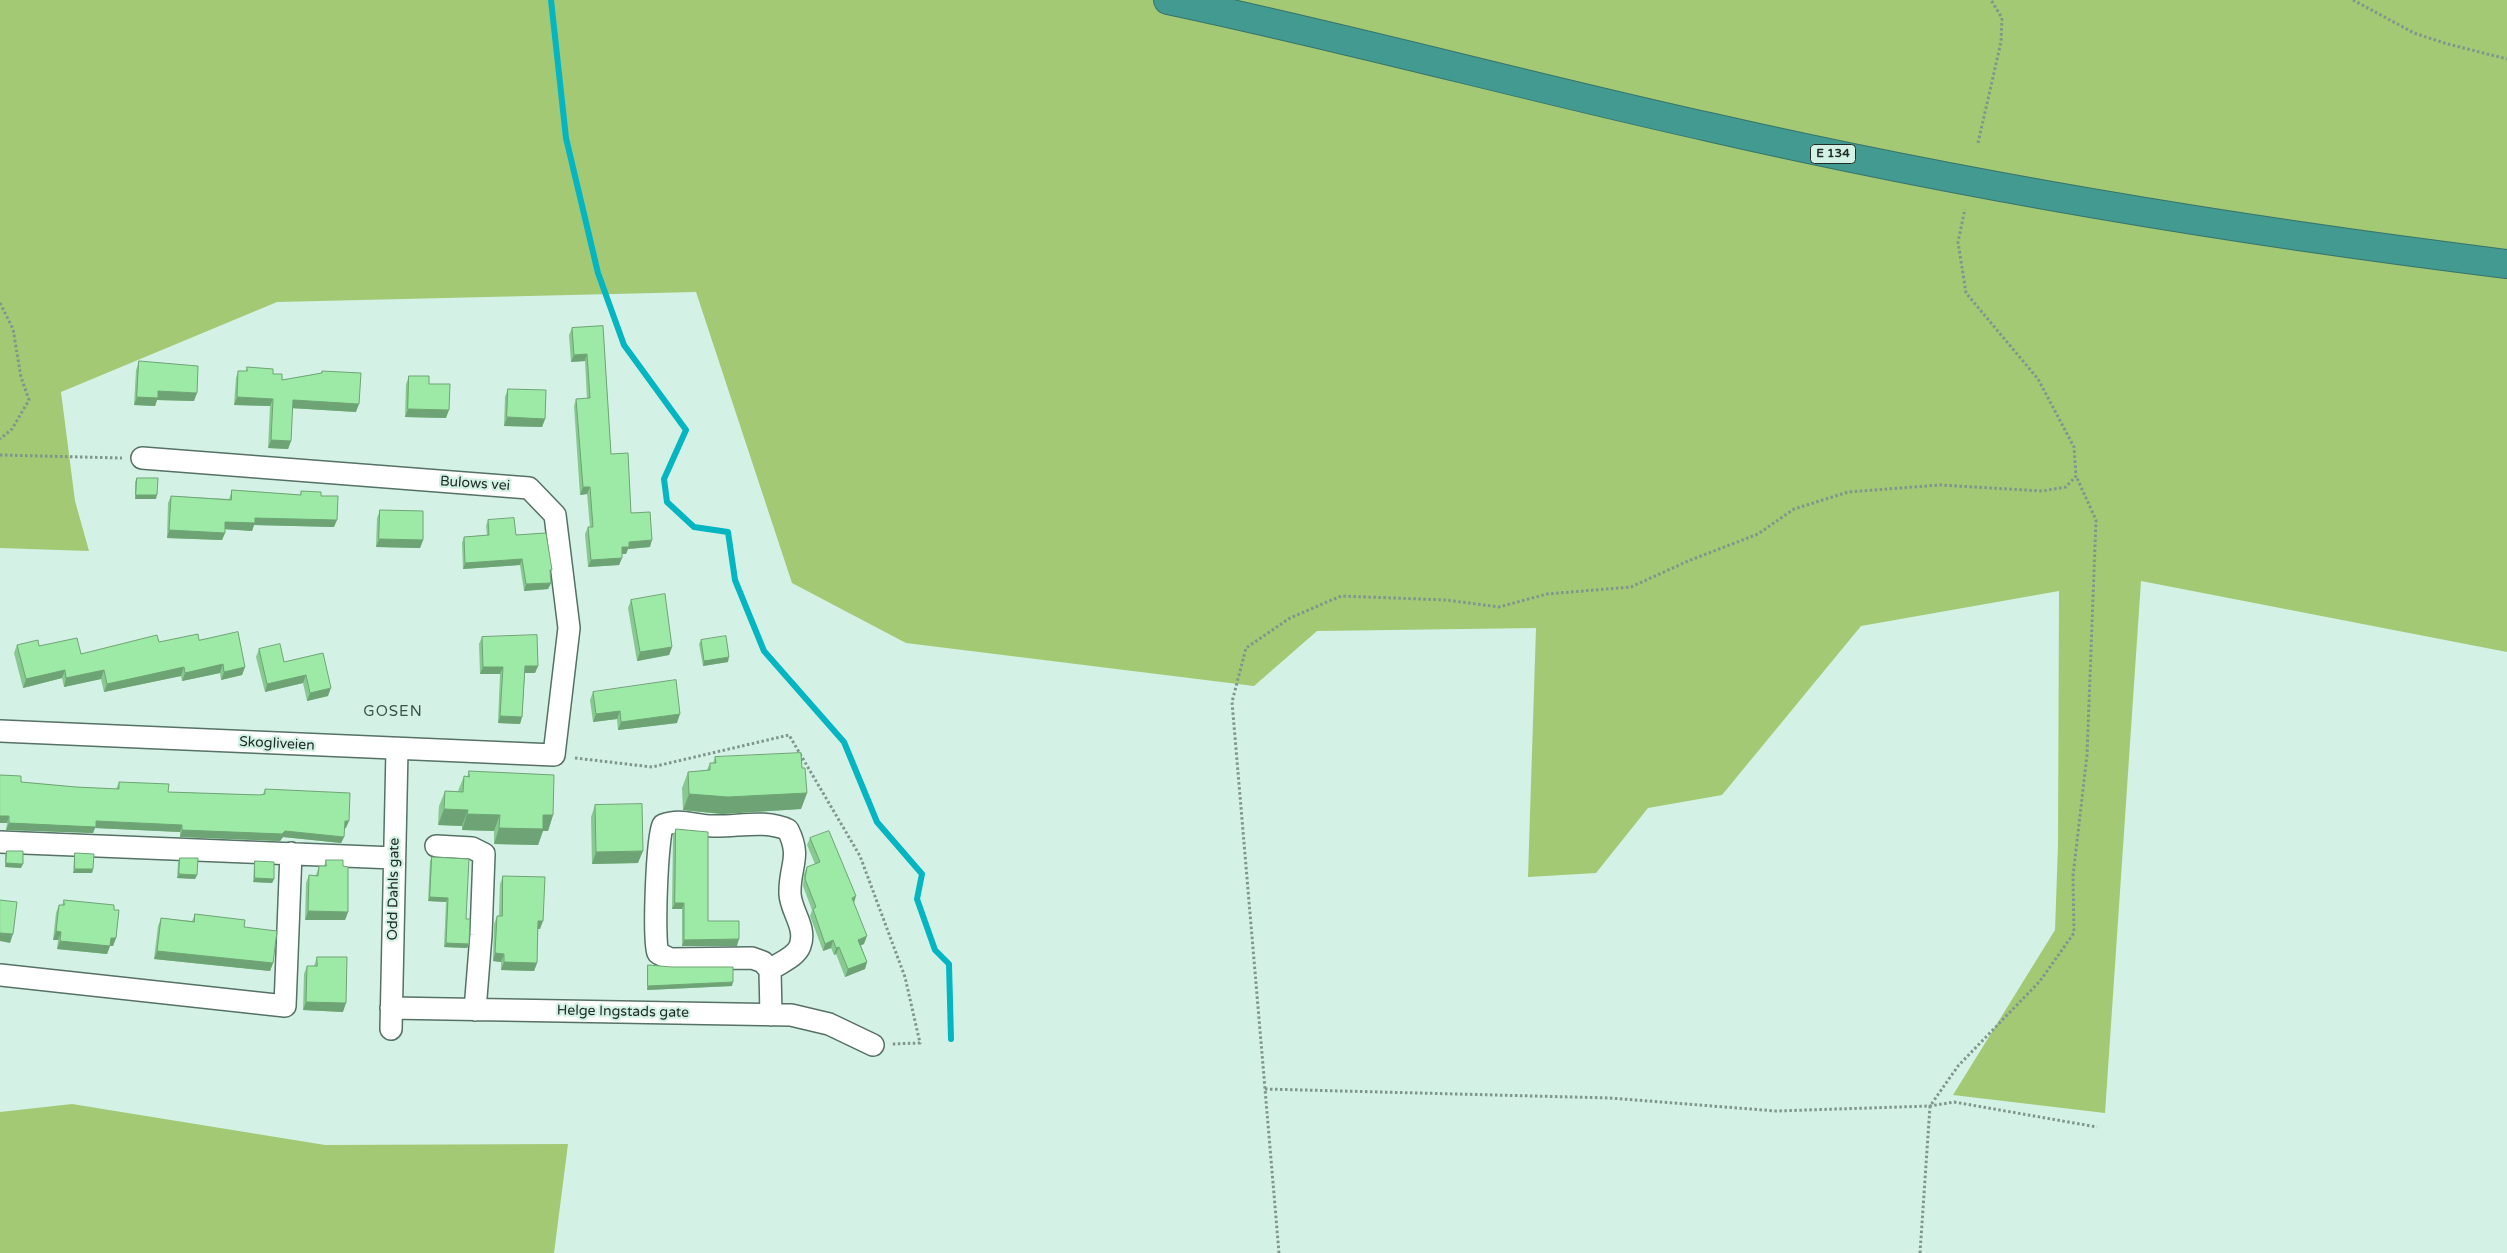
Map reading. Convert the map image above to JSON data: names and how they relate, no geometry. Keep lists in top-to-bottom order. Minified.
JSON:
{"streets":{"highway":["E 134"],"street":["Bulows vei","Skogliveien","Odd Dahls gate","Helge Ingstads gate"]},"crossings":[["Bulows vei","Skogliveien"],["Skogliveien","Odd Dahls gate"],["Odd Dahls gate","Helge Ingstads gate"]],"districts":["GOSEN"]}
